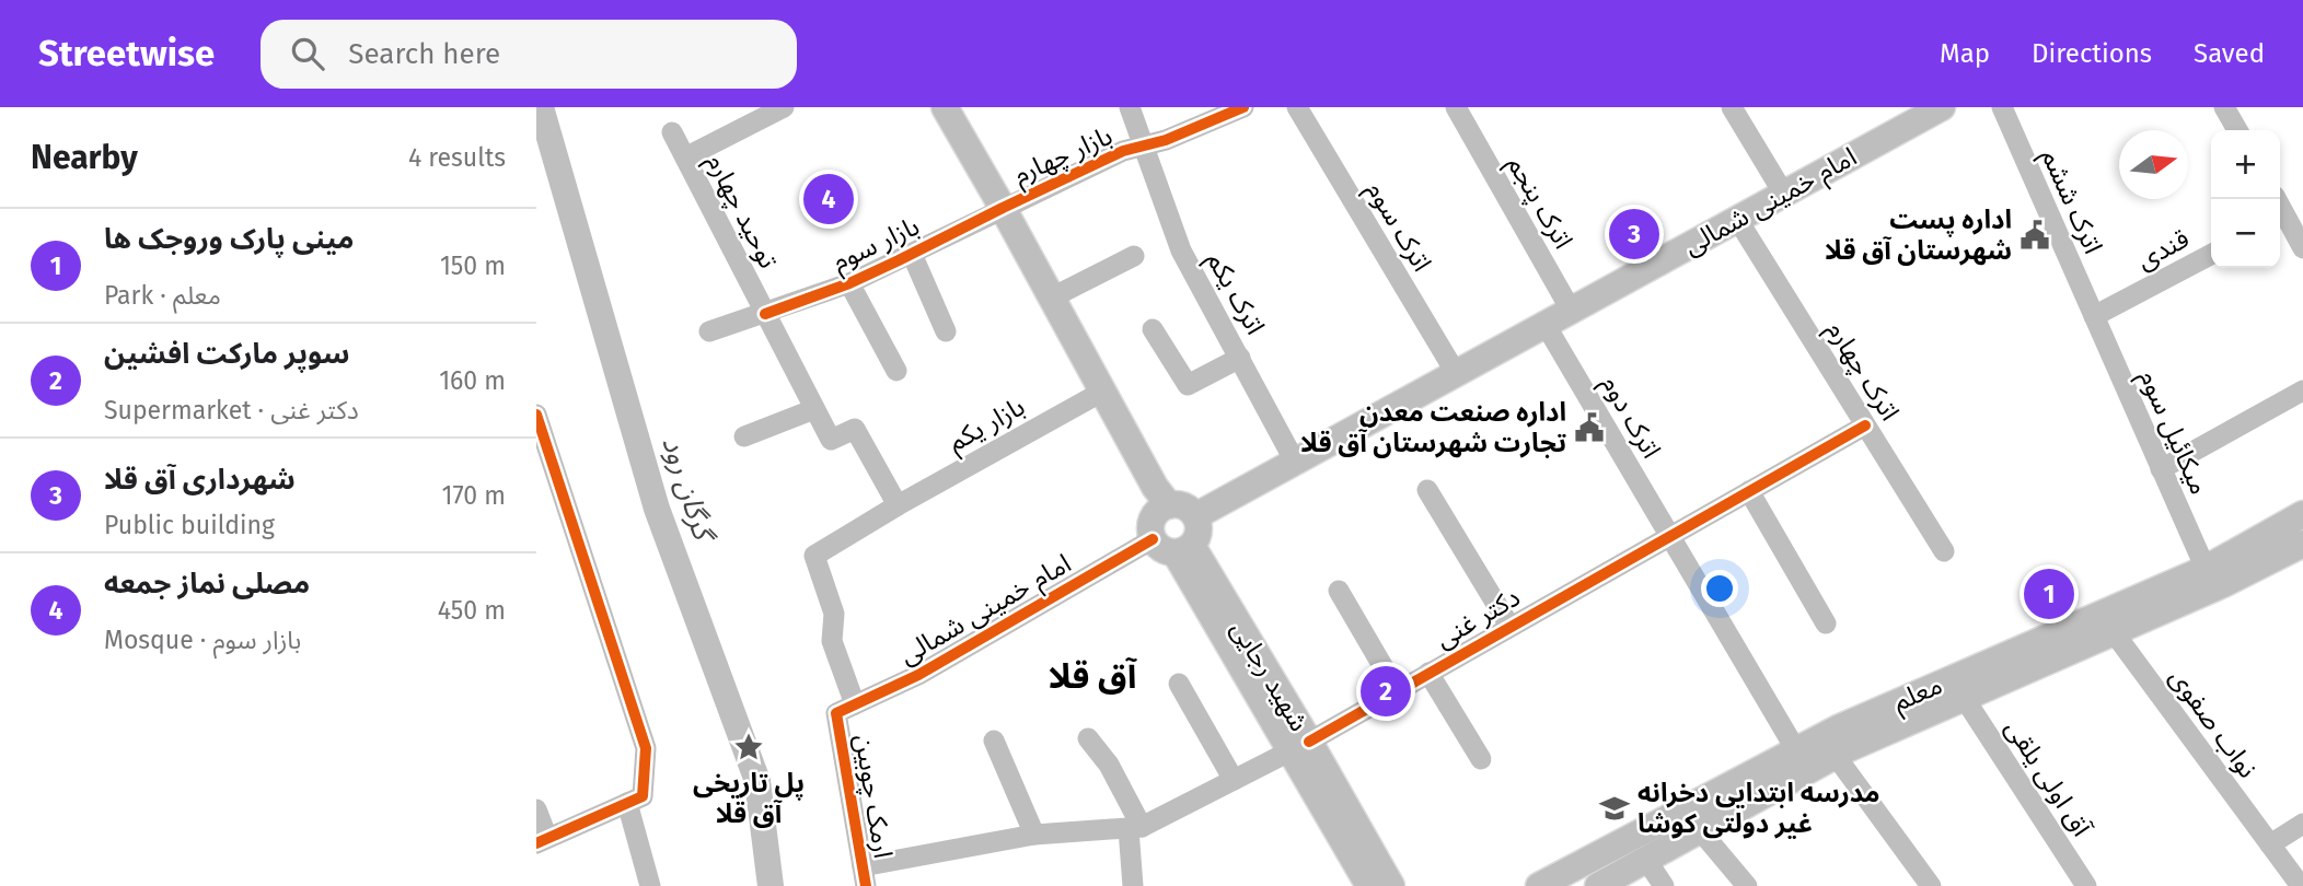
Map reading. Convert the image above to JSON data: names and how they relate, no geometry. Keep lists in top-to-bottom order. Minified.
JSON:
{"streets":{"main road":["امام خمینی شمالی","شهید رجایی","معلم"],"street":["بازار چهارم","اترک ششم","اترک پنجم","توحید چهارم","اترک سوم","بازار سوم","قندی","اترک یکم","اترک چهارم","اترک دوم","بازار یکم","میکائیل سوم","دکتر غنی","نواب صفوی","آق اولی یلقی","ارمک چوبین"]},"crossings":[["بازار چهارم","بازار سوم"],["بازار چهارم","اترک یکم"],["امام خمینی شمالی","اترک پنجم"],["امام خمینی شمالی","اترک سوم"],["امام خمینی شمالی","اترک یکم"],["امام خمینی شمالی","اترک چهارم"],["امام خمینی شمالی","اترک دوم"],["امام خمینی شمالی","بازار یکم"],["امام خمینی شمالی","شهید رجایی"],["امام خمینی شمالی","ارمک چوبین"],["اترک ششم","قندی"],["اترک ششم","میکائیل سوم"],["توحید چهارم","بازار سوم"],["توحید چهارم","بازار یکم"],["قندی","میکائیل سوم"],["اترک چهارم","دکتر غنی"],["اترک دوم","دکتر غنی"],["اترک دوم","معلم"],["بازار یکم","ارمک چوبین"],["میکائیل سوم","معلم"],["دکتر غنی","شهید رجایی"],["معلم","نواب صفوی"],["معلم","آق اولی یلقی"]],"districts":["آق قلا"],"water":["گرگان رود"],"places":{"public building":["اداره پست شهرستان آق قلا","اداره صنعت معدن تجارت شهرستان آق قلا"],"place":["پل تاریخی آق قلا"],"school or university":["مدرسه ابتدایی دخرانه غیر دولتی کوشا"]},"north":"right","page":{"header":"Streetwise","search":"Search here","nav":["Map","Directions","Saved"],"heading":["Nearby","4 results"],"map_buttons":["+","−"],"pins":["4","3","1","2"],"list":[{"mark":"1","name":"مینی پارک وروجک ها","note":"Park · معلم","value":"150 m"},{"mark":"2","name":"سوپر مارکت افشین","note":"Supermarket · دکتر غنی","value":"160 m"},{"mark":"3","name":"شهرداری آق قلا","note":"Public building","value":"170 m"},{"mark":"4","name":"مصلی نماز جمعه","note":"Mosque · بازار سوم","value":"450 m"}]}}
